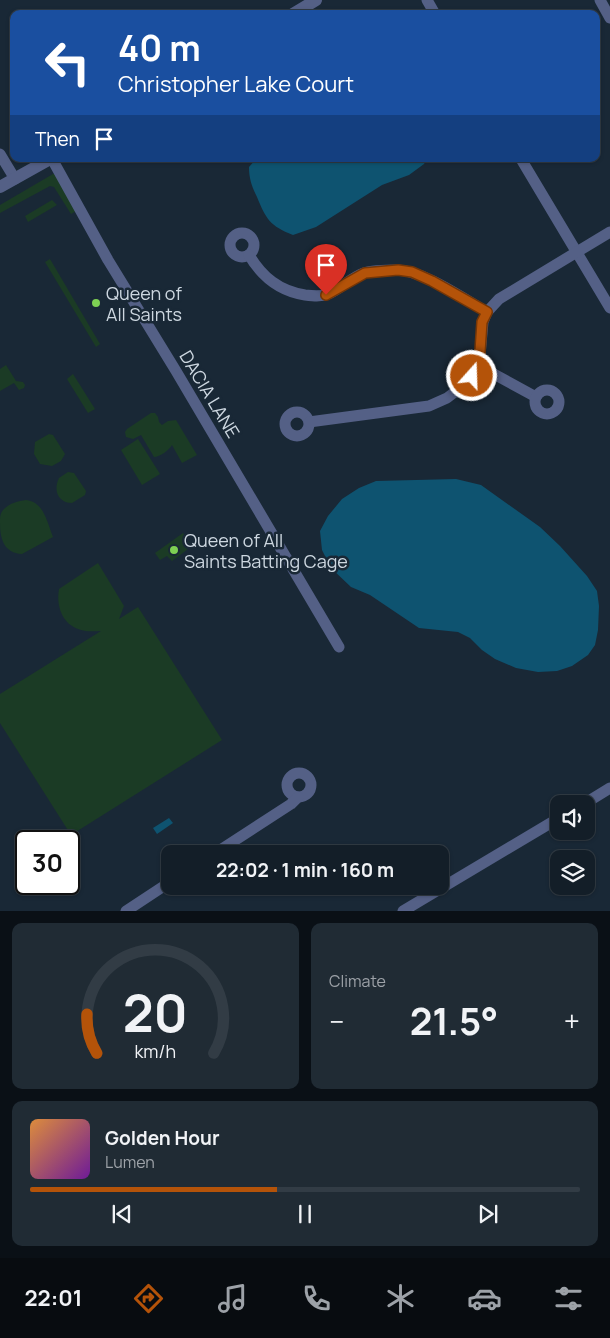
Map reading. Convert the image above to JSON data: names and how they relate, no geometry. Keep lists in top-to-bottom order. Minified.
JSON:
{"streets":{"street":["DACIA LANE"]},"places":["Queen of All Saints","Queen of All Saints Batting Cage"],"page":{"turn":["40 m","Christopher Lake Court"],"then":"Then","limit":"30","trip":"22:02 · 1 min · 160 m","tile":"Climate","heat":["−","21.5°","+"],"song":["Golden Hour","Lumen"],"tabs":"22:01","gauge":["20","km/h"]}}
